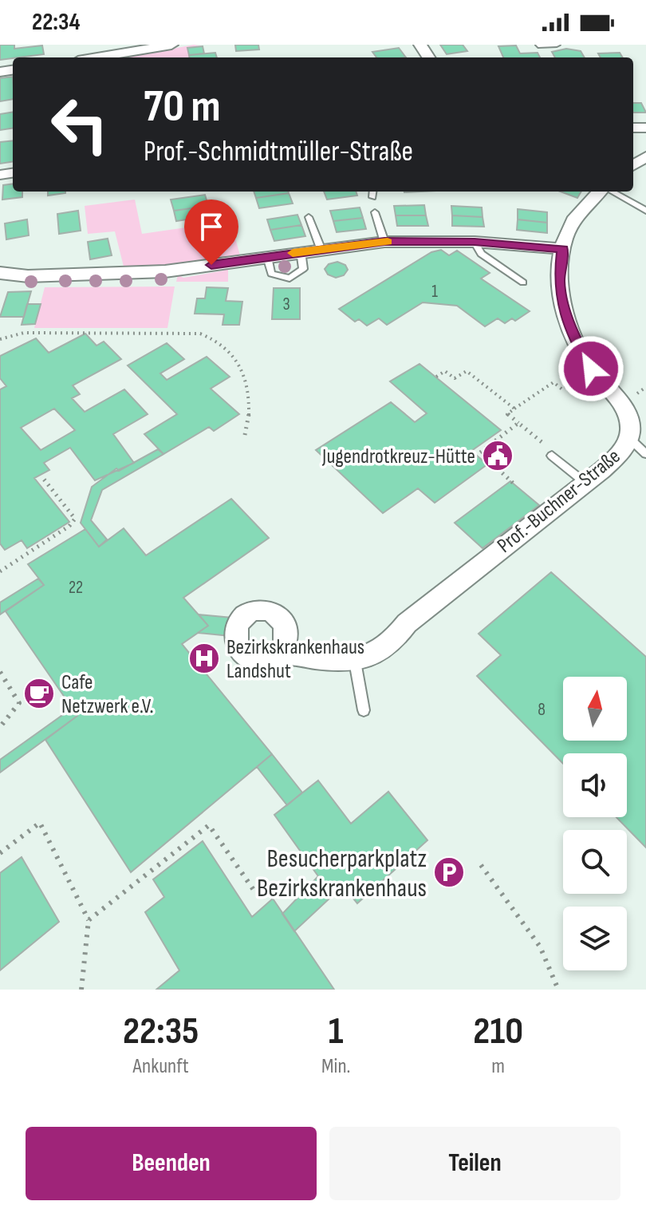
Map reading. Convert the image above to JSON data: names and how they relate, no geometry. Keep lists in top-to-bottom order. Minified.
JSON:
{"streets":{"street":["Prof.-Buchner-Straße"]},"places":{"public building":["Jugendrotkreuz-Hütte"],"hospital":["Bezirkskrankenhaus Landshut"],"cafe":["Cafe Netzwerk e.V."],"parking":["Besucherparkplatz Bezirkskrankenhaus"]},"house_numbers":["1","3","22","8"],"north":"top","page":{"status":"22:34","turn":["70 m","Prof.-Schmidtmüller-Straße"],"eta":["22:35","Ankunft","1","Min.","210","m"],"buttons":["Beenden","Teilen"]}}
